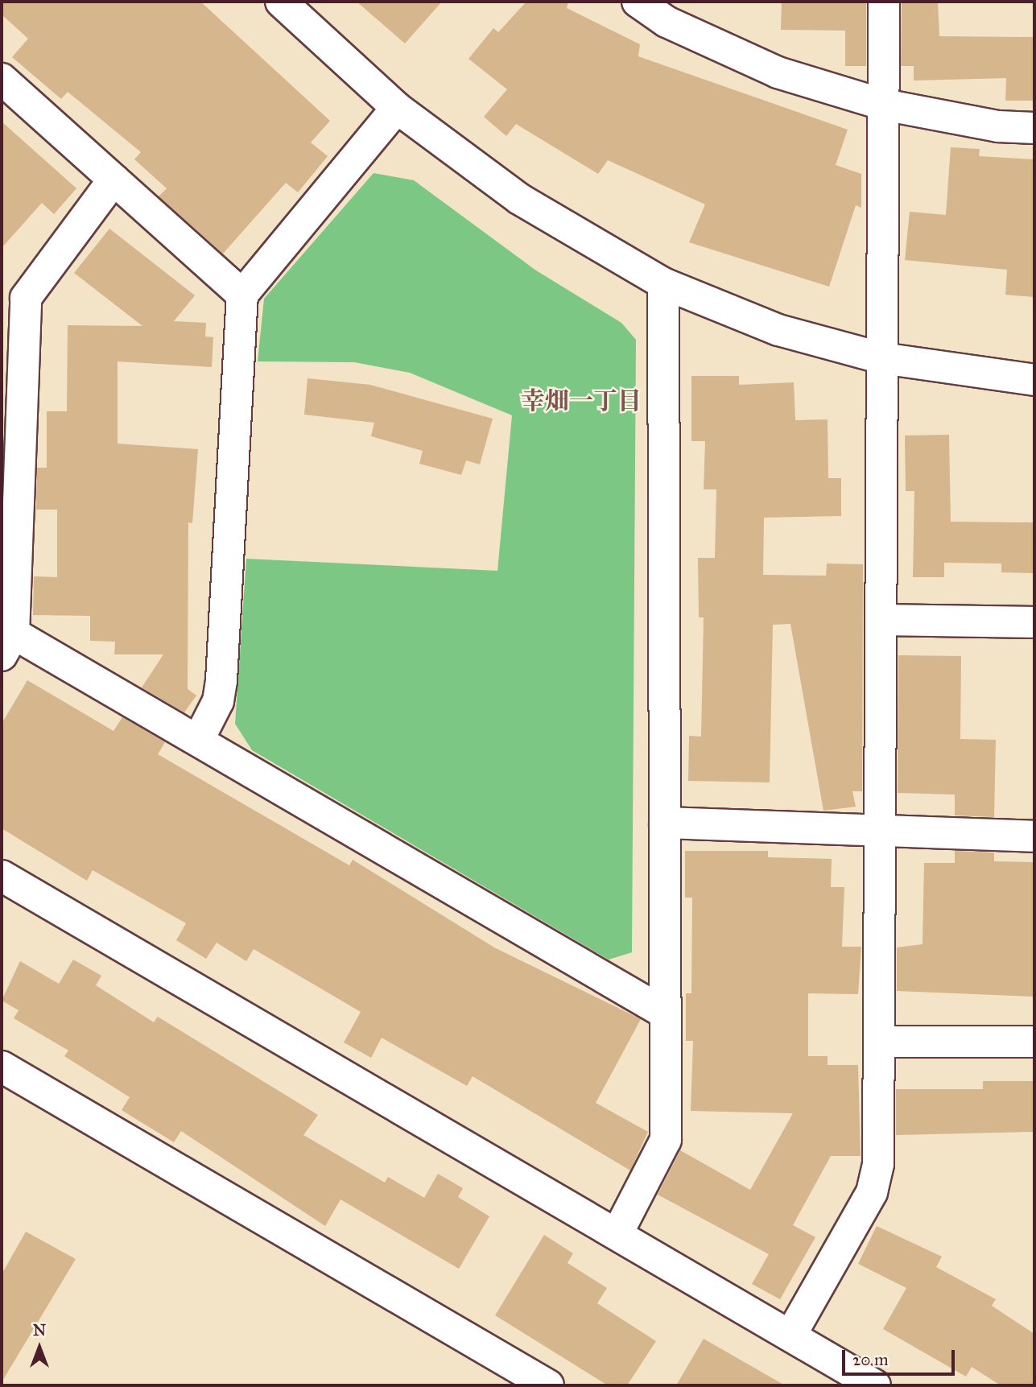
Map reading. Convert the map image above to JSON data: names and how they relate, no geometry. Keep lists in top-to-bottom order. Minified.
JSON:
{"districts":["幸畑一丁目"],"scale_bar":"20 m","north":"top"}
